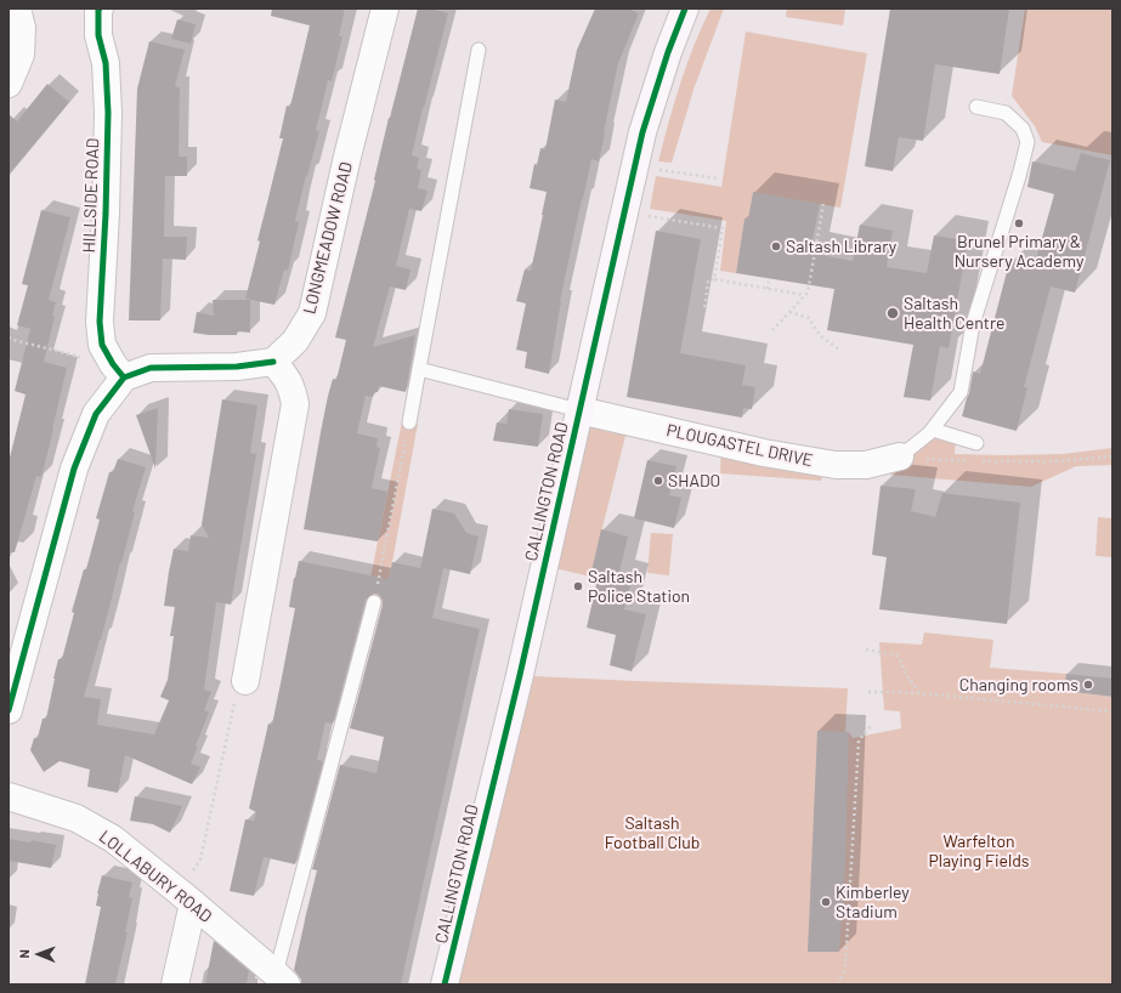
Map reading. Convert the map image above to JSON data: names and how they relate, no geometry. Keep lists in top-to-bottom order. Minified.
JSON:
{"streets":{"street":["HILLSIDE ROAD","LONGMEADOW ROAD","PLOUGASTEL DRIVE","CALLINGTON ROAD","LOLLABURY ROAD"]},"crossings":[["PLOUGASTEL DRIVE","CALLINGTON ROAD"]],"parks":["Saltash Football Club","Warfelton Playing Fields"],"places":["Brunel Primary & Nursery Academy","Saltash Library","Saltash Health Centre","SHADO","Saltash Police Station","Changing rooms","Kimberley Stadium"],"north":"left"}
